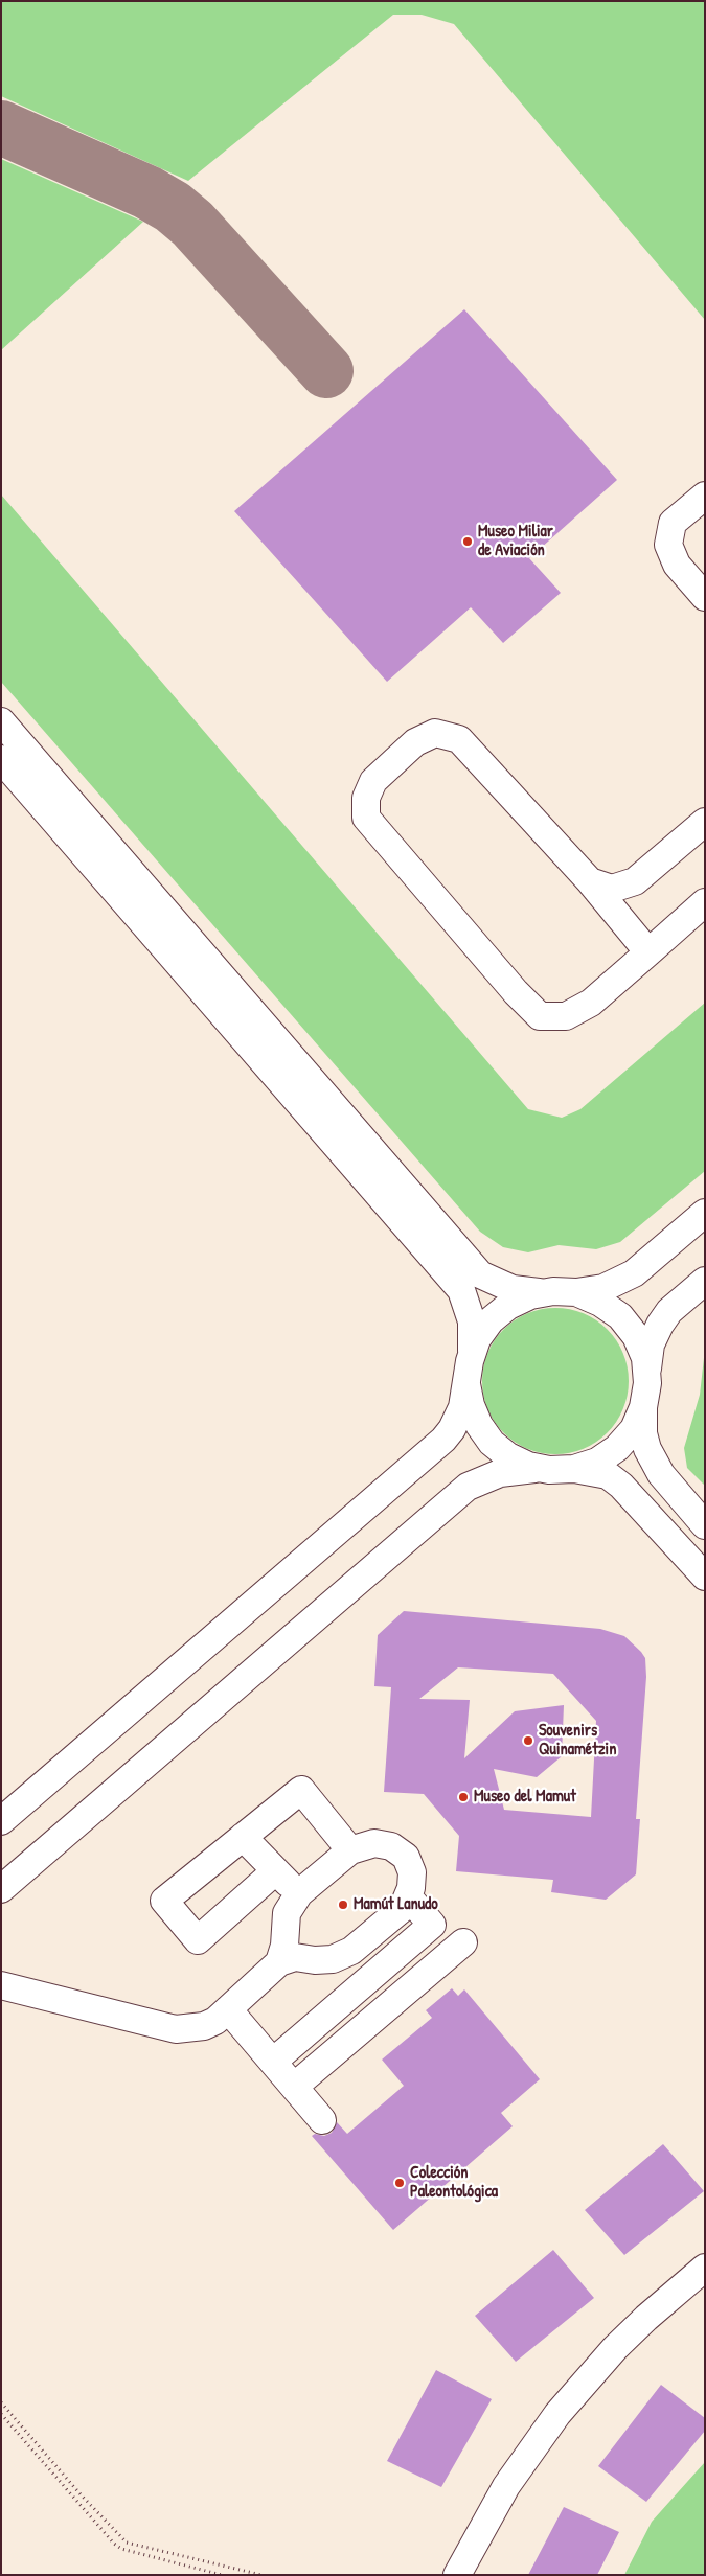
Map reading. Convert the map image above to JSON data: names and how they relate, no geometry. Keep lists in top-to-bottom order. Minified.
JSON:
{"places":["Museo Miliar de Aviación","Souvenirs Quinamétzin","Museo del Mamut","Mamút Lanudo","Colección Paleontológica"]}
